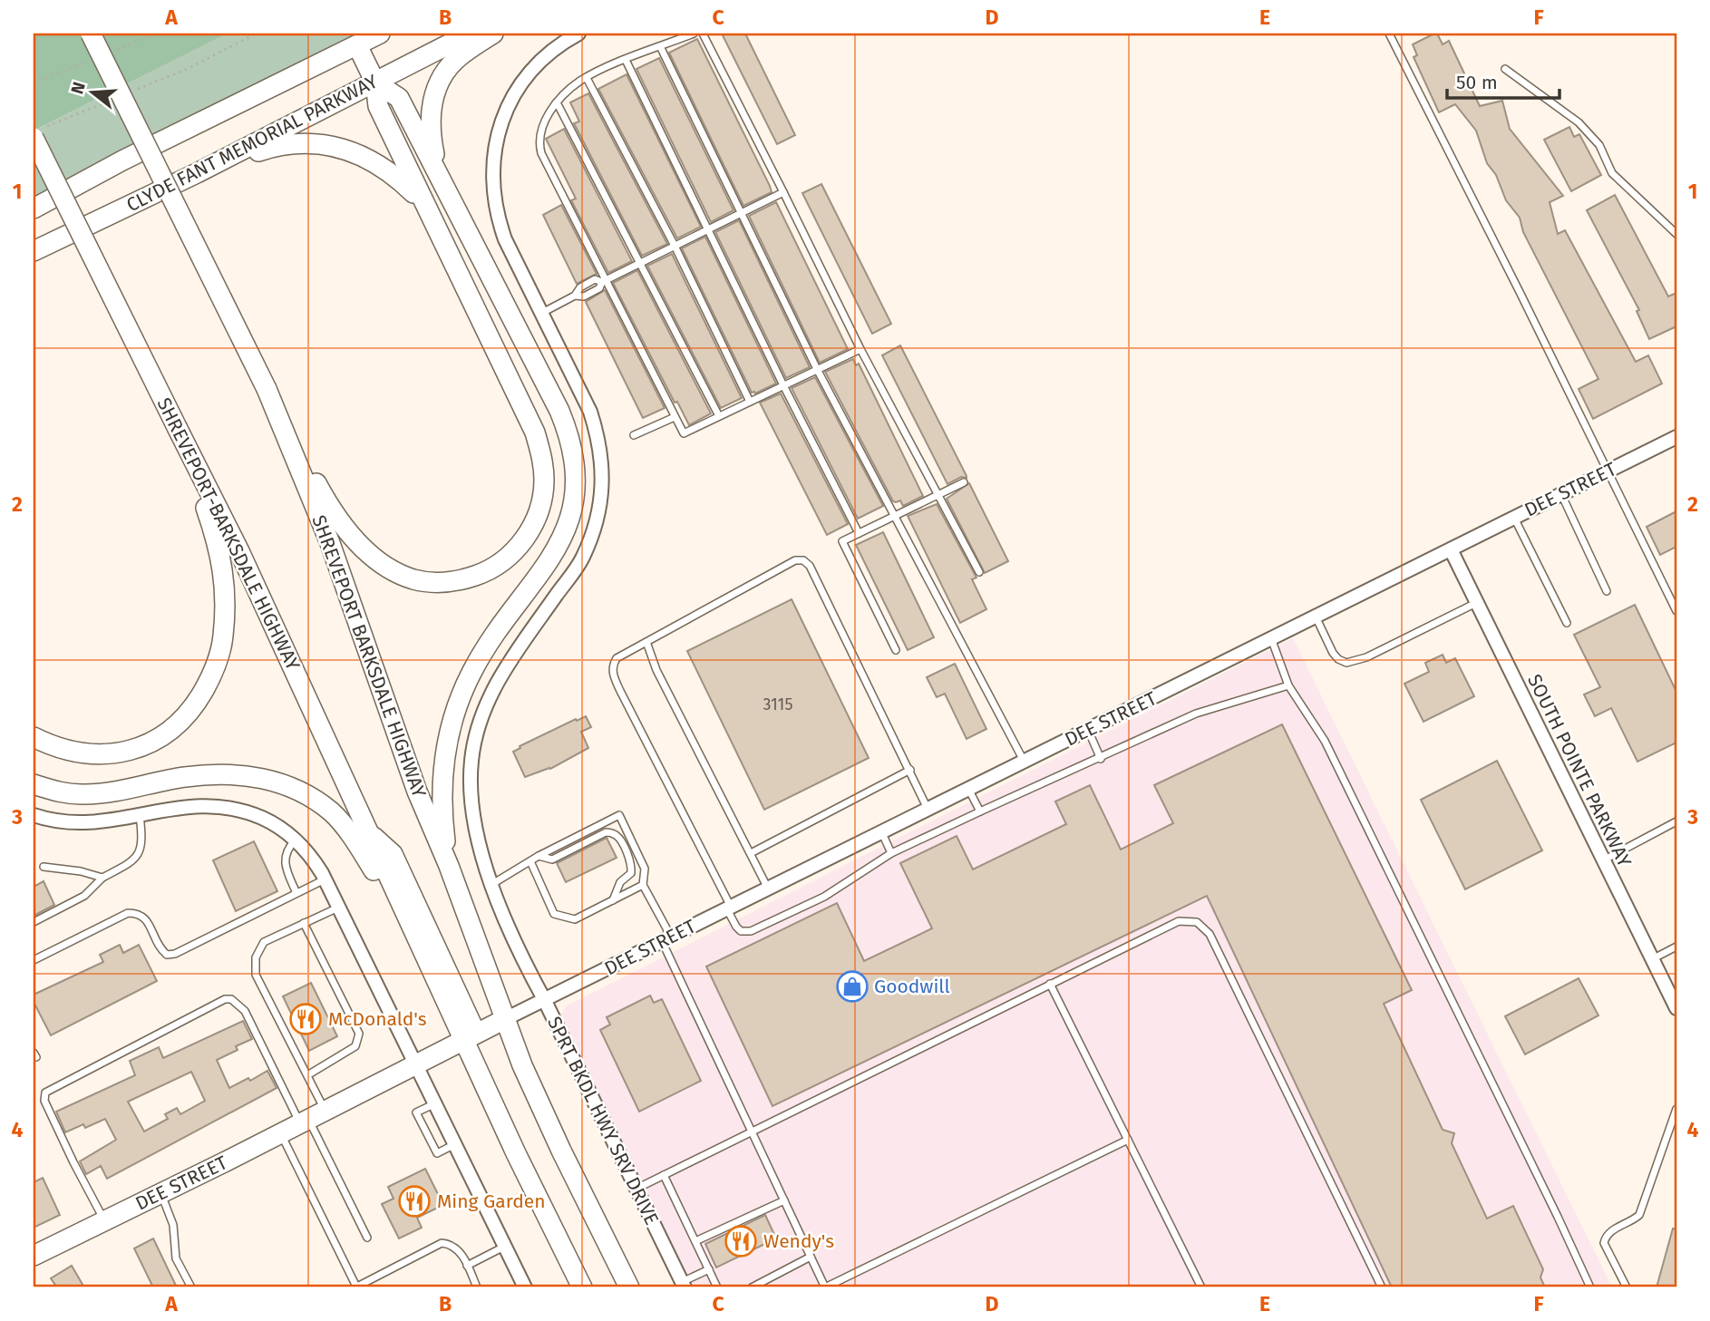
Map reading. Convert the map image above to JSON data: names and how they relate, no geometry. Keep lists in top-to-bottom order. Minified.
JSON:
{"streets":{"main road":["CLYDE FANT MEMORIAL PARKWAY","DEE STREET","SHREVEPORT-BARKSDALE HIGHWAY","SHREVEPORT BARKSDALE HIGHWAY","SPRT BKDL HWY SRV DRIVE"],"street":["SOUTH POINTE PARKWAY"]},"crossings":[["DEE STREET","SOUTH POINTE PARKWAY"],["DEE STREET","SPRT BKDL HWY SRV DRIVE"],["SHREVEPORT BARKSDALE HIGHWAY","SPRT BKDL HWY SRV DRIVE"]],"places":{"shop":["Goodwill"],"restaurant":["McDonald's","Ming Garden","Wendy's"]},"house_numbers":["3115"],"scale_bar":"50 m","north":"left","grid":{"columns":["A","B","C","D","E","F"],"rows":["1","2","3","4"]}}
